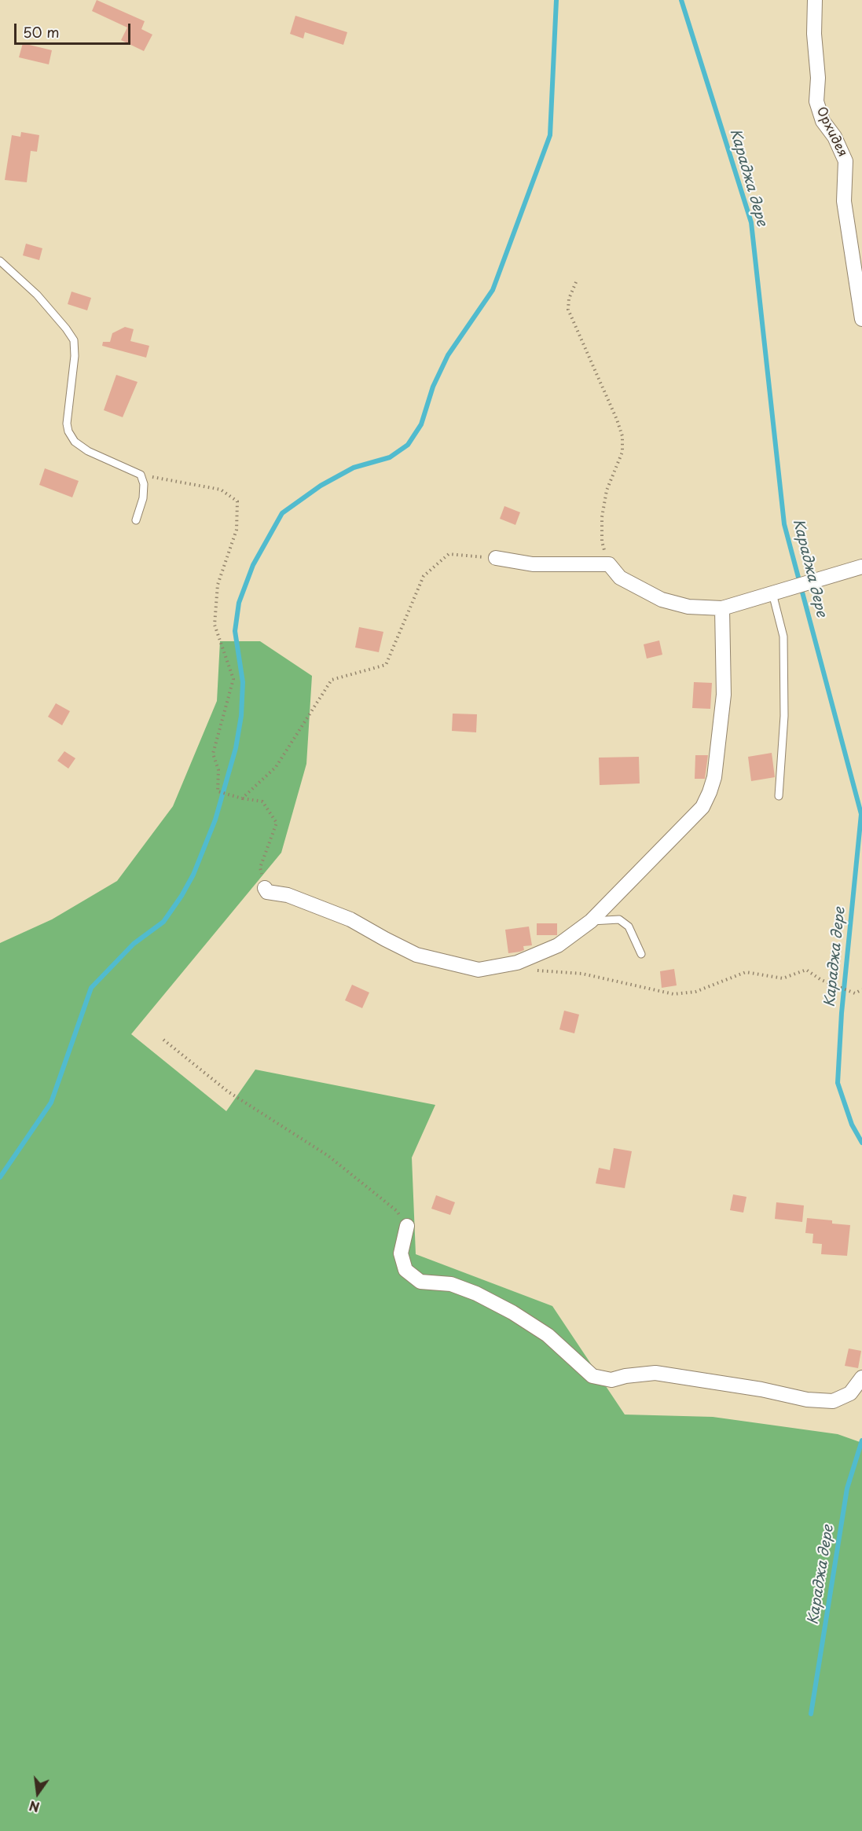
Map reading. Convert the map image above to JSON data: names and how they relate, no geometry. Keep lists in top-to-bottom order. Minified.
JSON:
{"streets":{"street":["Орхидея"]},"water":["Караджа дере"],"scale_bar":"50 m","north":"bottom"}
